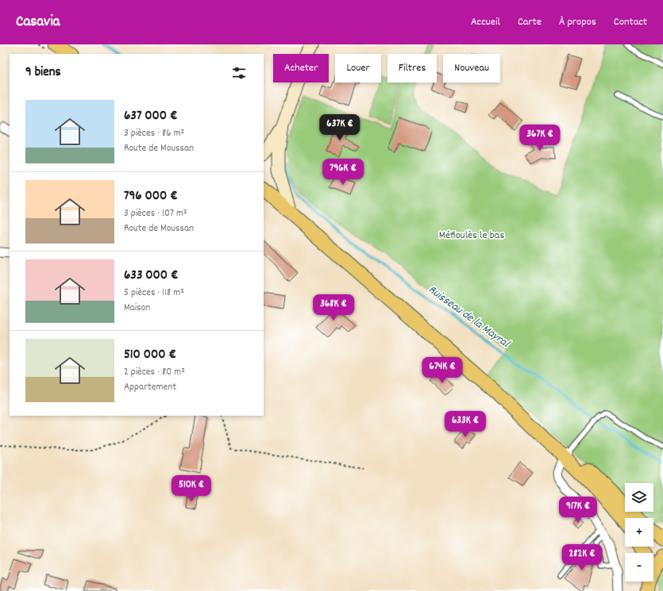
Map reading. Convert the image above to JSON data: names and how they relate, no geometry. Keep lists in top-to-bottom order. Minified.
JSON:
{"water":["Ruisseau de la Mayral"],"parks":["Méfioulès le bas"],"page":{"header":"Casavia","nav":["Accueil","Carte","À propos","Contact"],"chip":["Acheter","Louer","Filtres","Nouveau"],"heading":"9 biens","list":[{"name":"637 000 €","note":"3 pièces · 86 m² · Route de Moussan"},{"name":"796 000 €","note":"3 pièces · 107 m² · Route de Moussan"},{"name":"633 000 €","note":"5 pièces · 118 m² · Maison"},{"name":"510 000 €","note":"2 pièces · 80 m² · Appartement"}],"price":["637K €","367K €","796K €","368K €","674K €","633K €","510K €","917K €","282K €"],"map_buttons":["+","−"]}}
